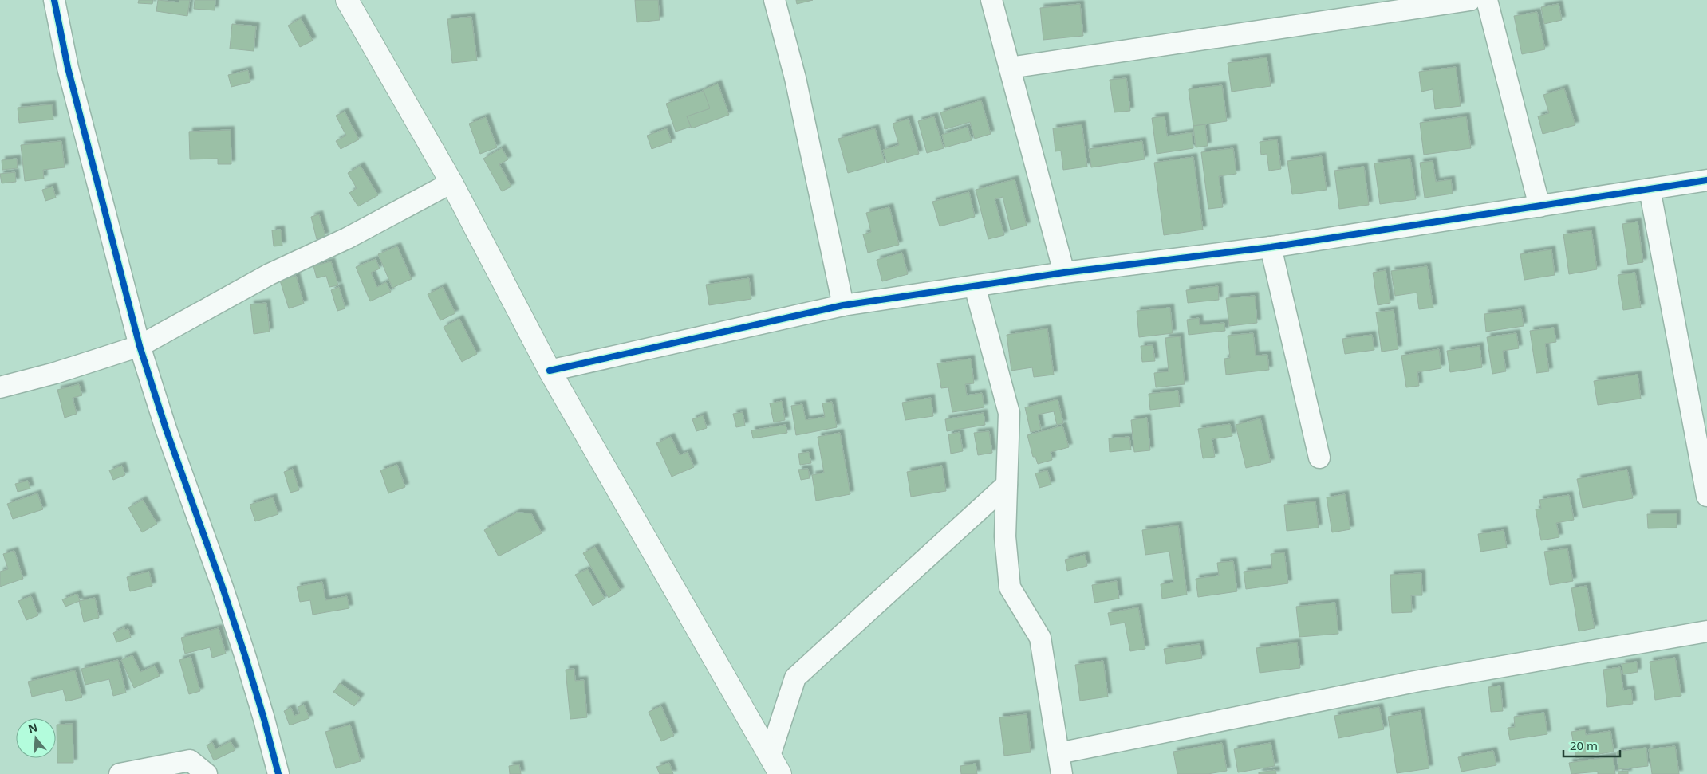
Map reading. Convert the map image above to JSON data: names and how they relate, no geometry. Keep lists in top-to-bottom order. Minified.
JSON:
{"scale_bar":"20 m","north":"top"}
